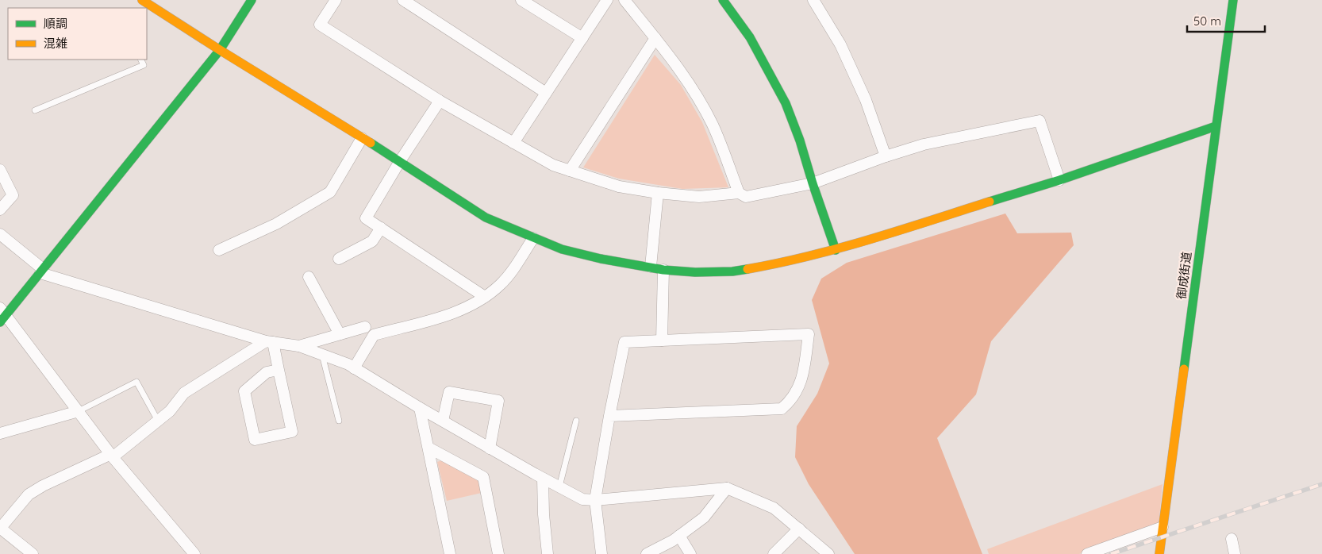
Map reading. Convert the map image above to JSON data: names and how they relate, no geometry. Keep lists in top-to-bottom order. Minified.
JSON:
{"streets":{"street":["御成街道"]},"legend":["順調","混雑"],"scale_bar":"50 m"}
